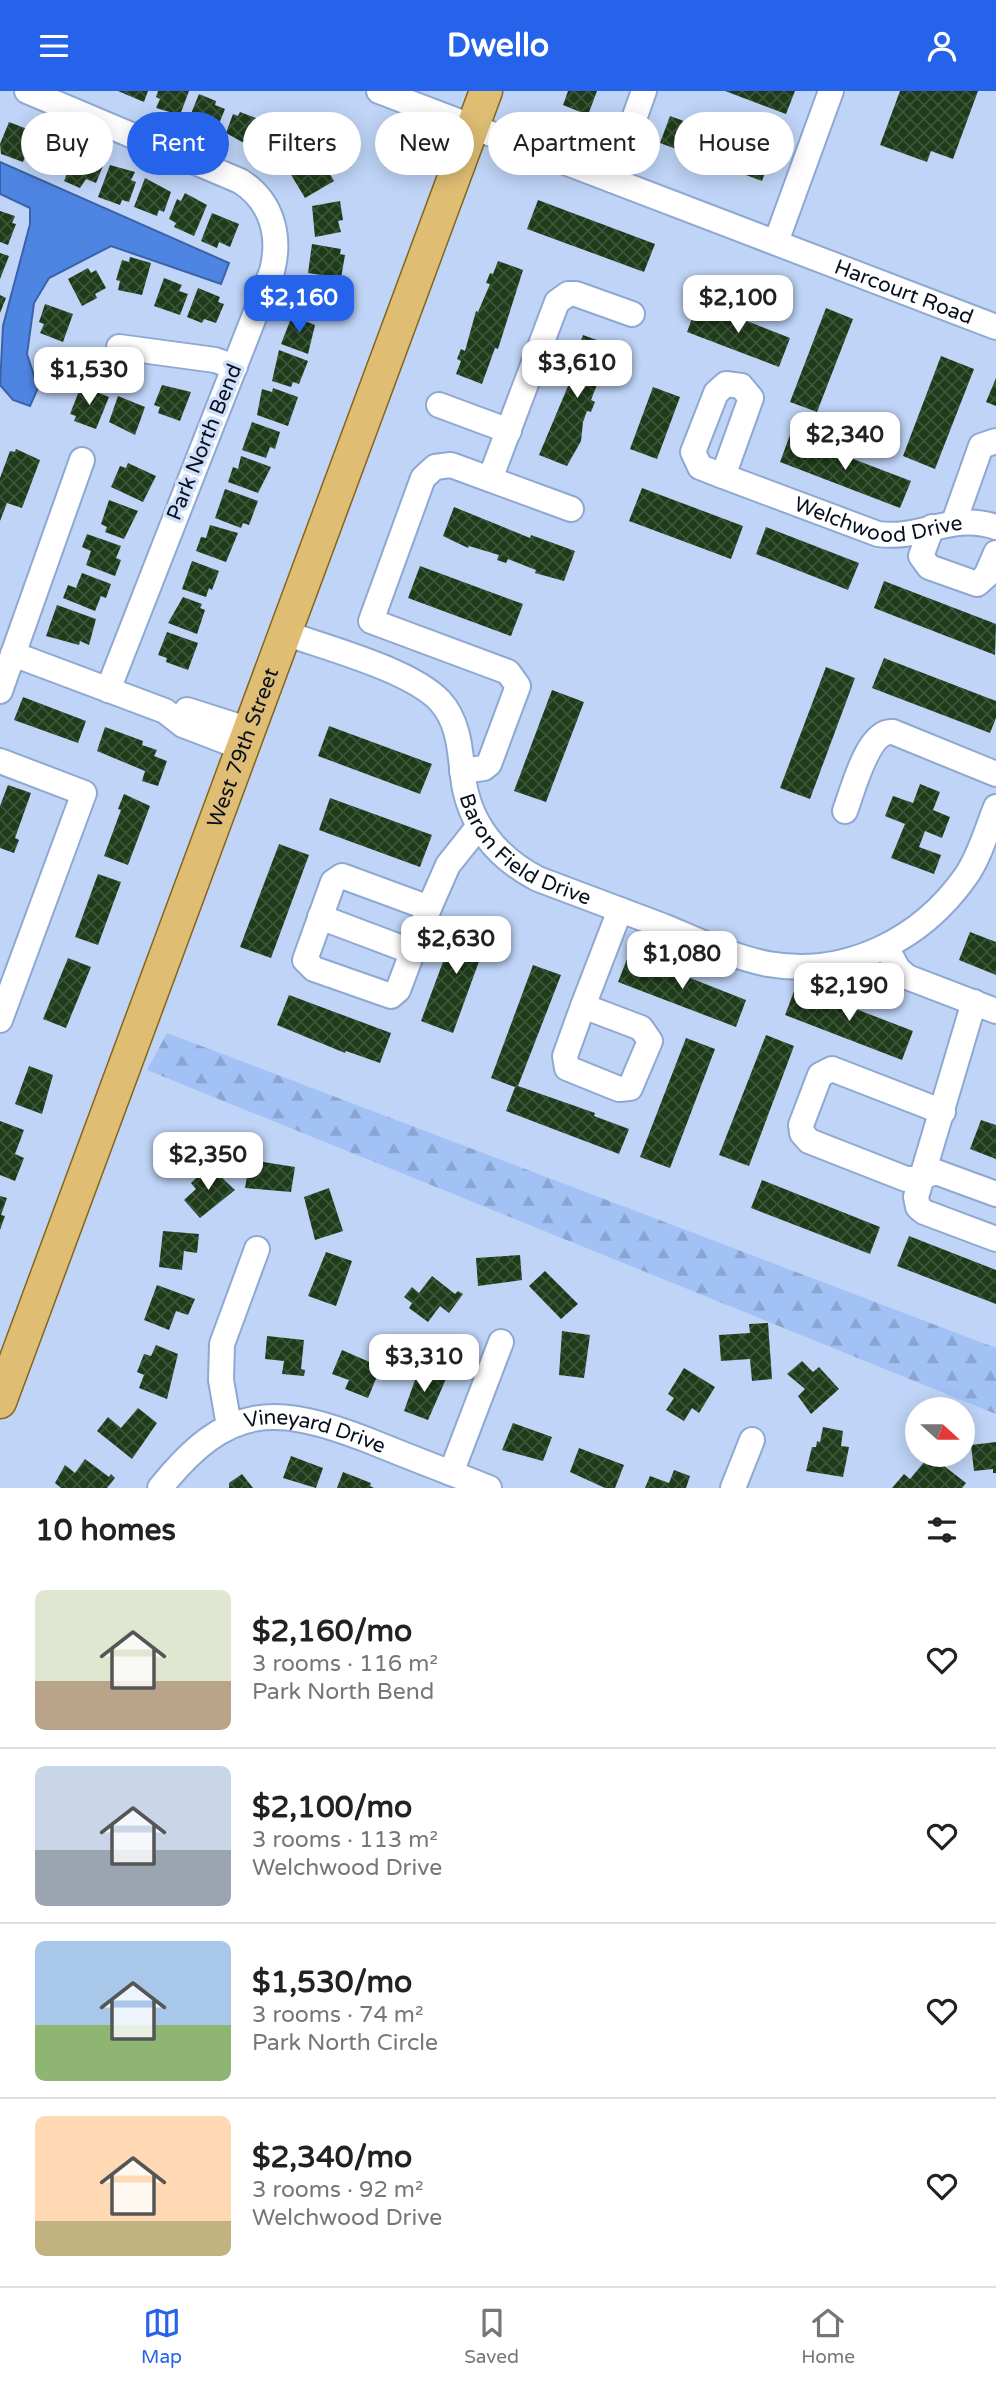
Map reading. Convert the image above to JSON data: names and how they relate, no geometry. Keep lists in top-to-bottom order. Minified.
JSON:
{"streets":{"main road":["West 79th Street"],"street":["Harcourt Road","Park North Bend","Welchwood Drive","Baron Field Drive","Vineyard Drive"]},"crossings":[["West 79th Street","Baron Field Drive"]],"north":"right","page":{"header":"Dwello","chip":["Buy","Rent","Filters","New","Apartment","House"],"price":["$2,160","$2,100","$3,610","$1,530","$2,340","$2,630","$1,080","$2,190","$2,350","$3,310"],"heading":"10 homes","list":[{"name":"$2,160/mo","note":"3 rooms · 116 m² · Park North Bend"},{"name":"$2,100/mo","note":"3 rooms · 113 m² · Welchwood Drive"},{"name":"$1,530/mo","note":"3 rooms · 74 m² · Park North Circle"},{"name":"$2,340/mo","note":"3 rooms · 92 m² · Welchwood Drive"}],"tabs":["Map","Saved","Home"]}}
